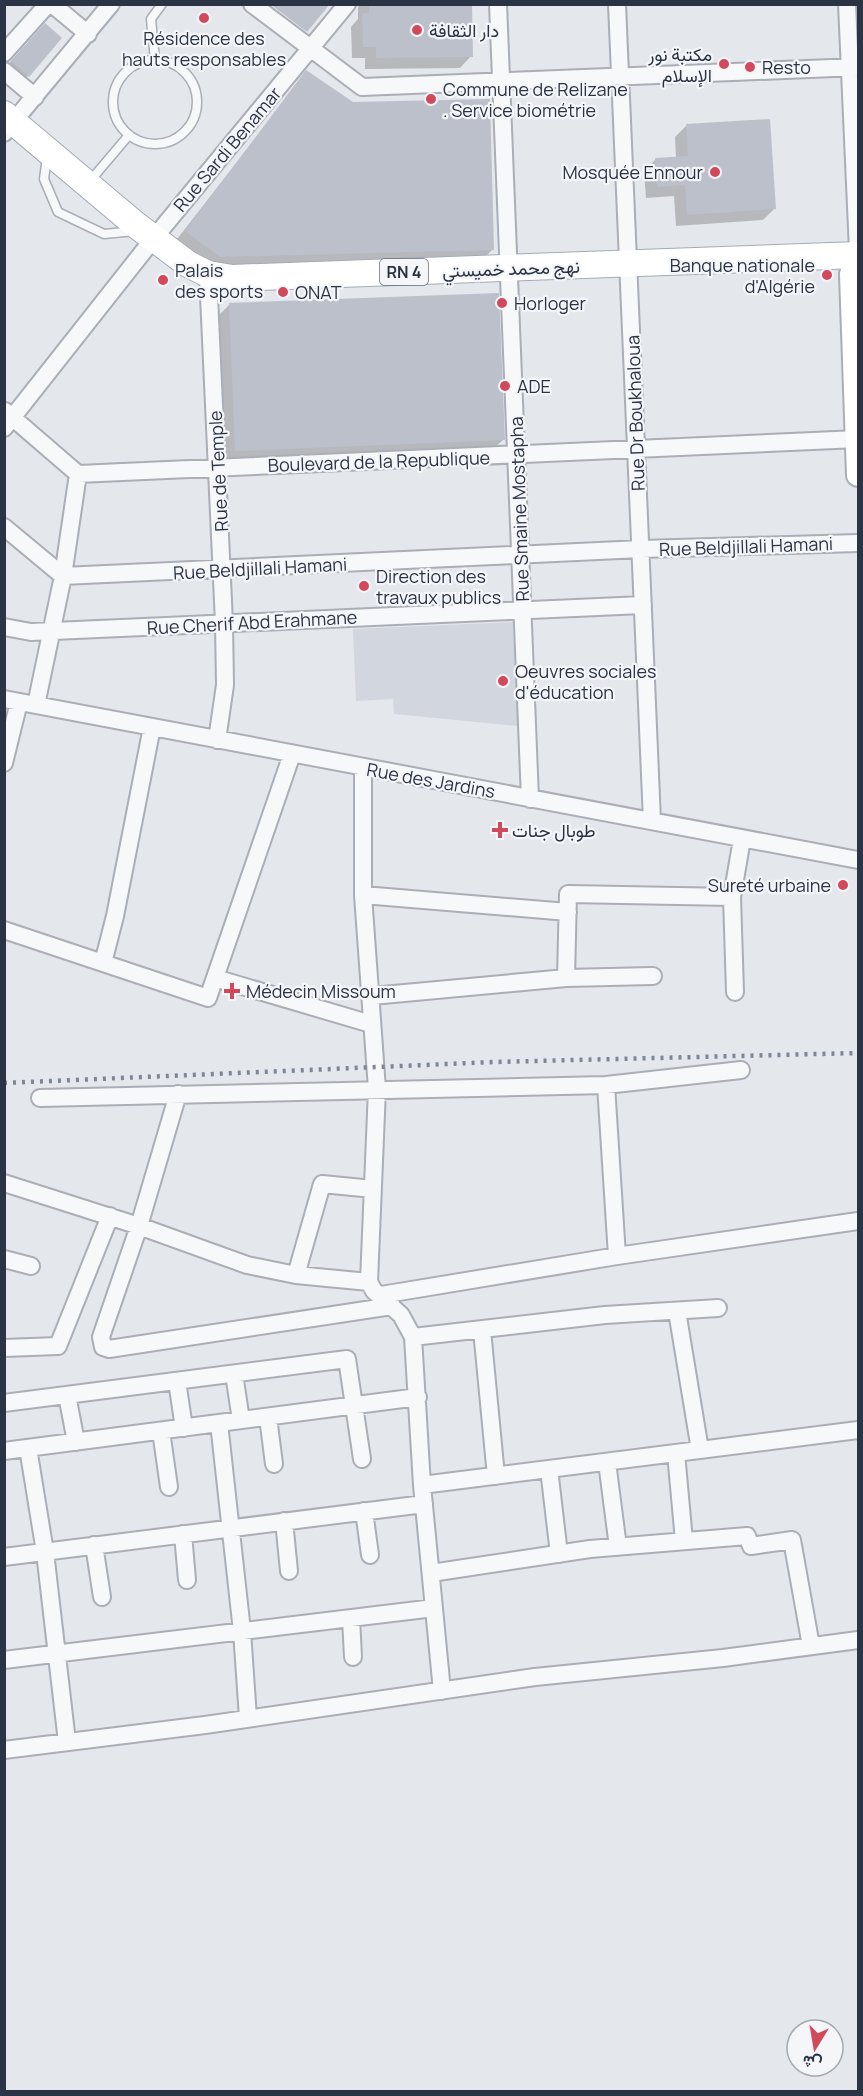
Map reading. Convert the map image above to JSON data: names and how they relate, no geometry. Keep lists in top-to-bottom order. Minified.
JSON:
{"streets":{"main road":["نهج محمد خميستي","RN 4"],"street":["Rue Sardi Benamar","Rue Dr Boukhaloua","Boulevard de la Republique","Rue de Temple","Rue Smaine Mostapha","Rue Beldjillali Hamani","Rue Cherif Abd Erahmane","Rue des Jardins"]},"crossings":[["Rue Sardi Benamar","نهج محمد خميستي"],["نهج محمد خميستي","Rue Dr Boukhaloua"],["نهج محمد خميستي","Rue de Temple"],["نهج محمد خميستي","Rue Smaine Mostapha"],["Rue Dr Boukhaloua","Boulevard de la Republique"],["Rue Dr Boukhaloua","Rue Beldjillali Hamani"],["Rue Dr Boukhaloua","Rue Cherif Abd Erahmane"],["Rue Dr Boukhaloua","Rue des Jardins"],["Boulevard de la Republique","Rue de Temple"],["Boulevard de la Republique","Rue Smaine Mostapha"],["Rue de Temple","Rue Beldjillali Hamani"],["Rue de Temple","Rue Cherif Abd Erahmane"],["Rue de Temple","Rue des Jardins"],["Rue Smaine Mostapha","Rue Beldjillali Hamani"],["Rue Smaine Mostapha","Rue Cherif Abd Erahmane"],["Rue Smaine Mostapha","Rue des Jardins"]],"places":{"other":["Résidence des hauts responsables","دار الثقافة","مكتبة نور الإسلام","Resto","Commune de Relizane . Service biométrie","Mosquée Ennour","Banque nationale d'Algérie","Palais des sports","ONAT","Horloger","ADE","Direction des travaux publics","Oeuvres sociales d'éducation","Sureté urbaine"],"health":["طوبال جنات","Médecin Missoum"]},"north":"bottom"}
